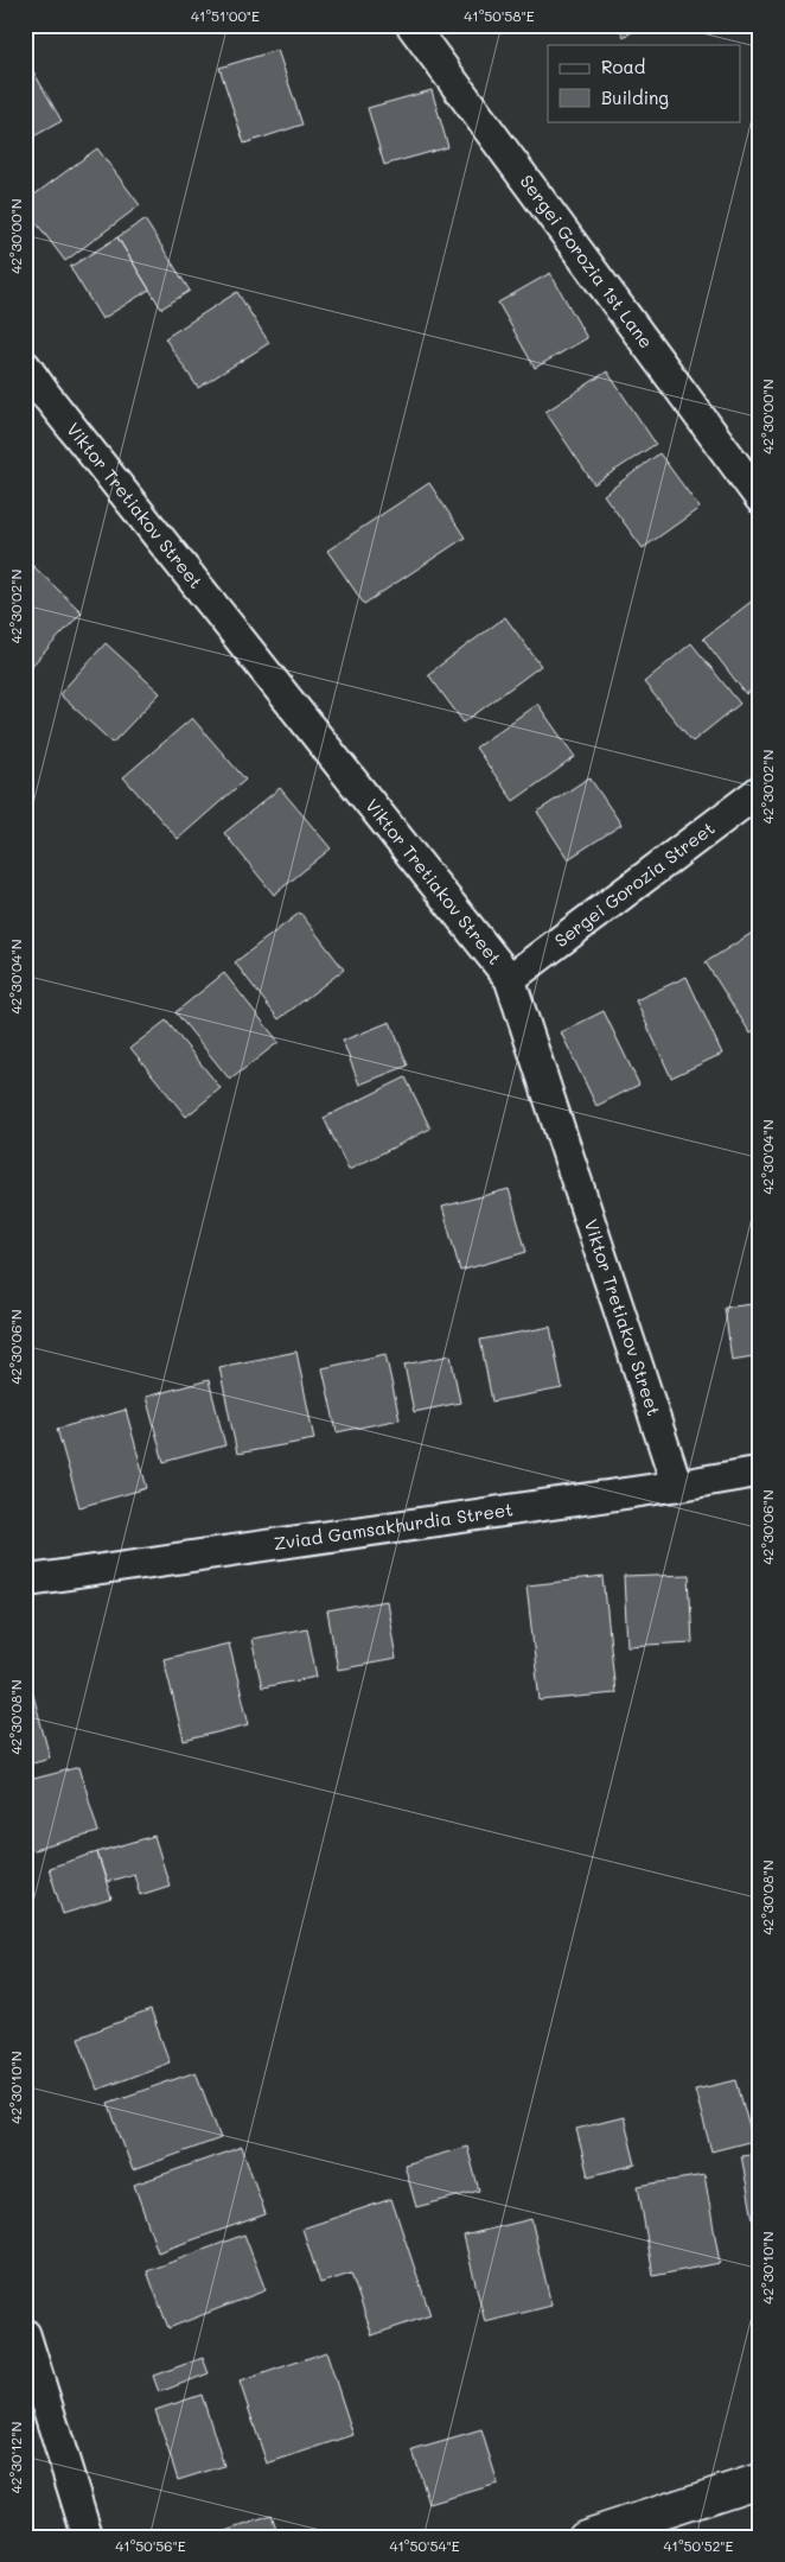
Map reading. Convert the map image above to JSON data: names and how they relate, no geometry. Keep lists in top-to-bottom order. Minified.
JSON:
{"streets":{"street":["Sergei Gorozia 1st Lane","Viktor Tretiakov Street","Sergei Gorozia Street","Zviad Gamsakhurdia Street"]},"crossings":[["Viktor Tretiakov Street","Sergei Gorozia Street"],["Viktor Tretiakov Street","Zviad Gamsakhurdia Street"]],"legend":["Road","Building"],"coordinates":["41°51'00\"E","41°50'58\"E","42°30'00\"N","42°30'02\"N","42°30'04\"N","42°30'06\"N","42°30'08\"N","42°30'10\"N","42°30'12\"N","41°50'56\"E","41°50'54\"E","41°50'52\"E"]}
